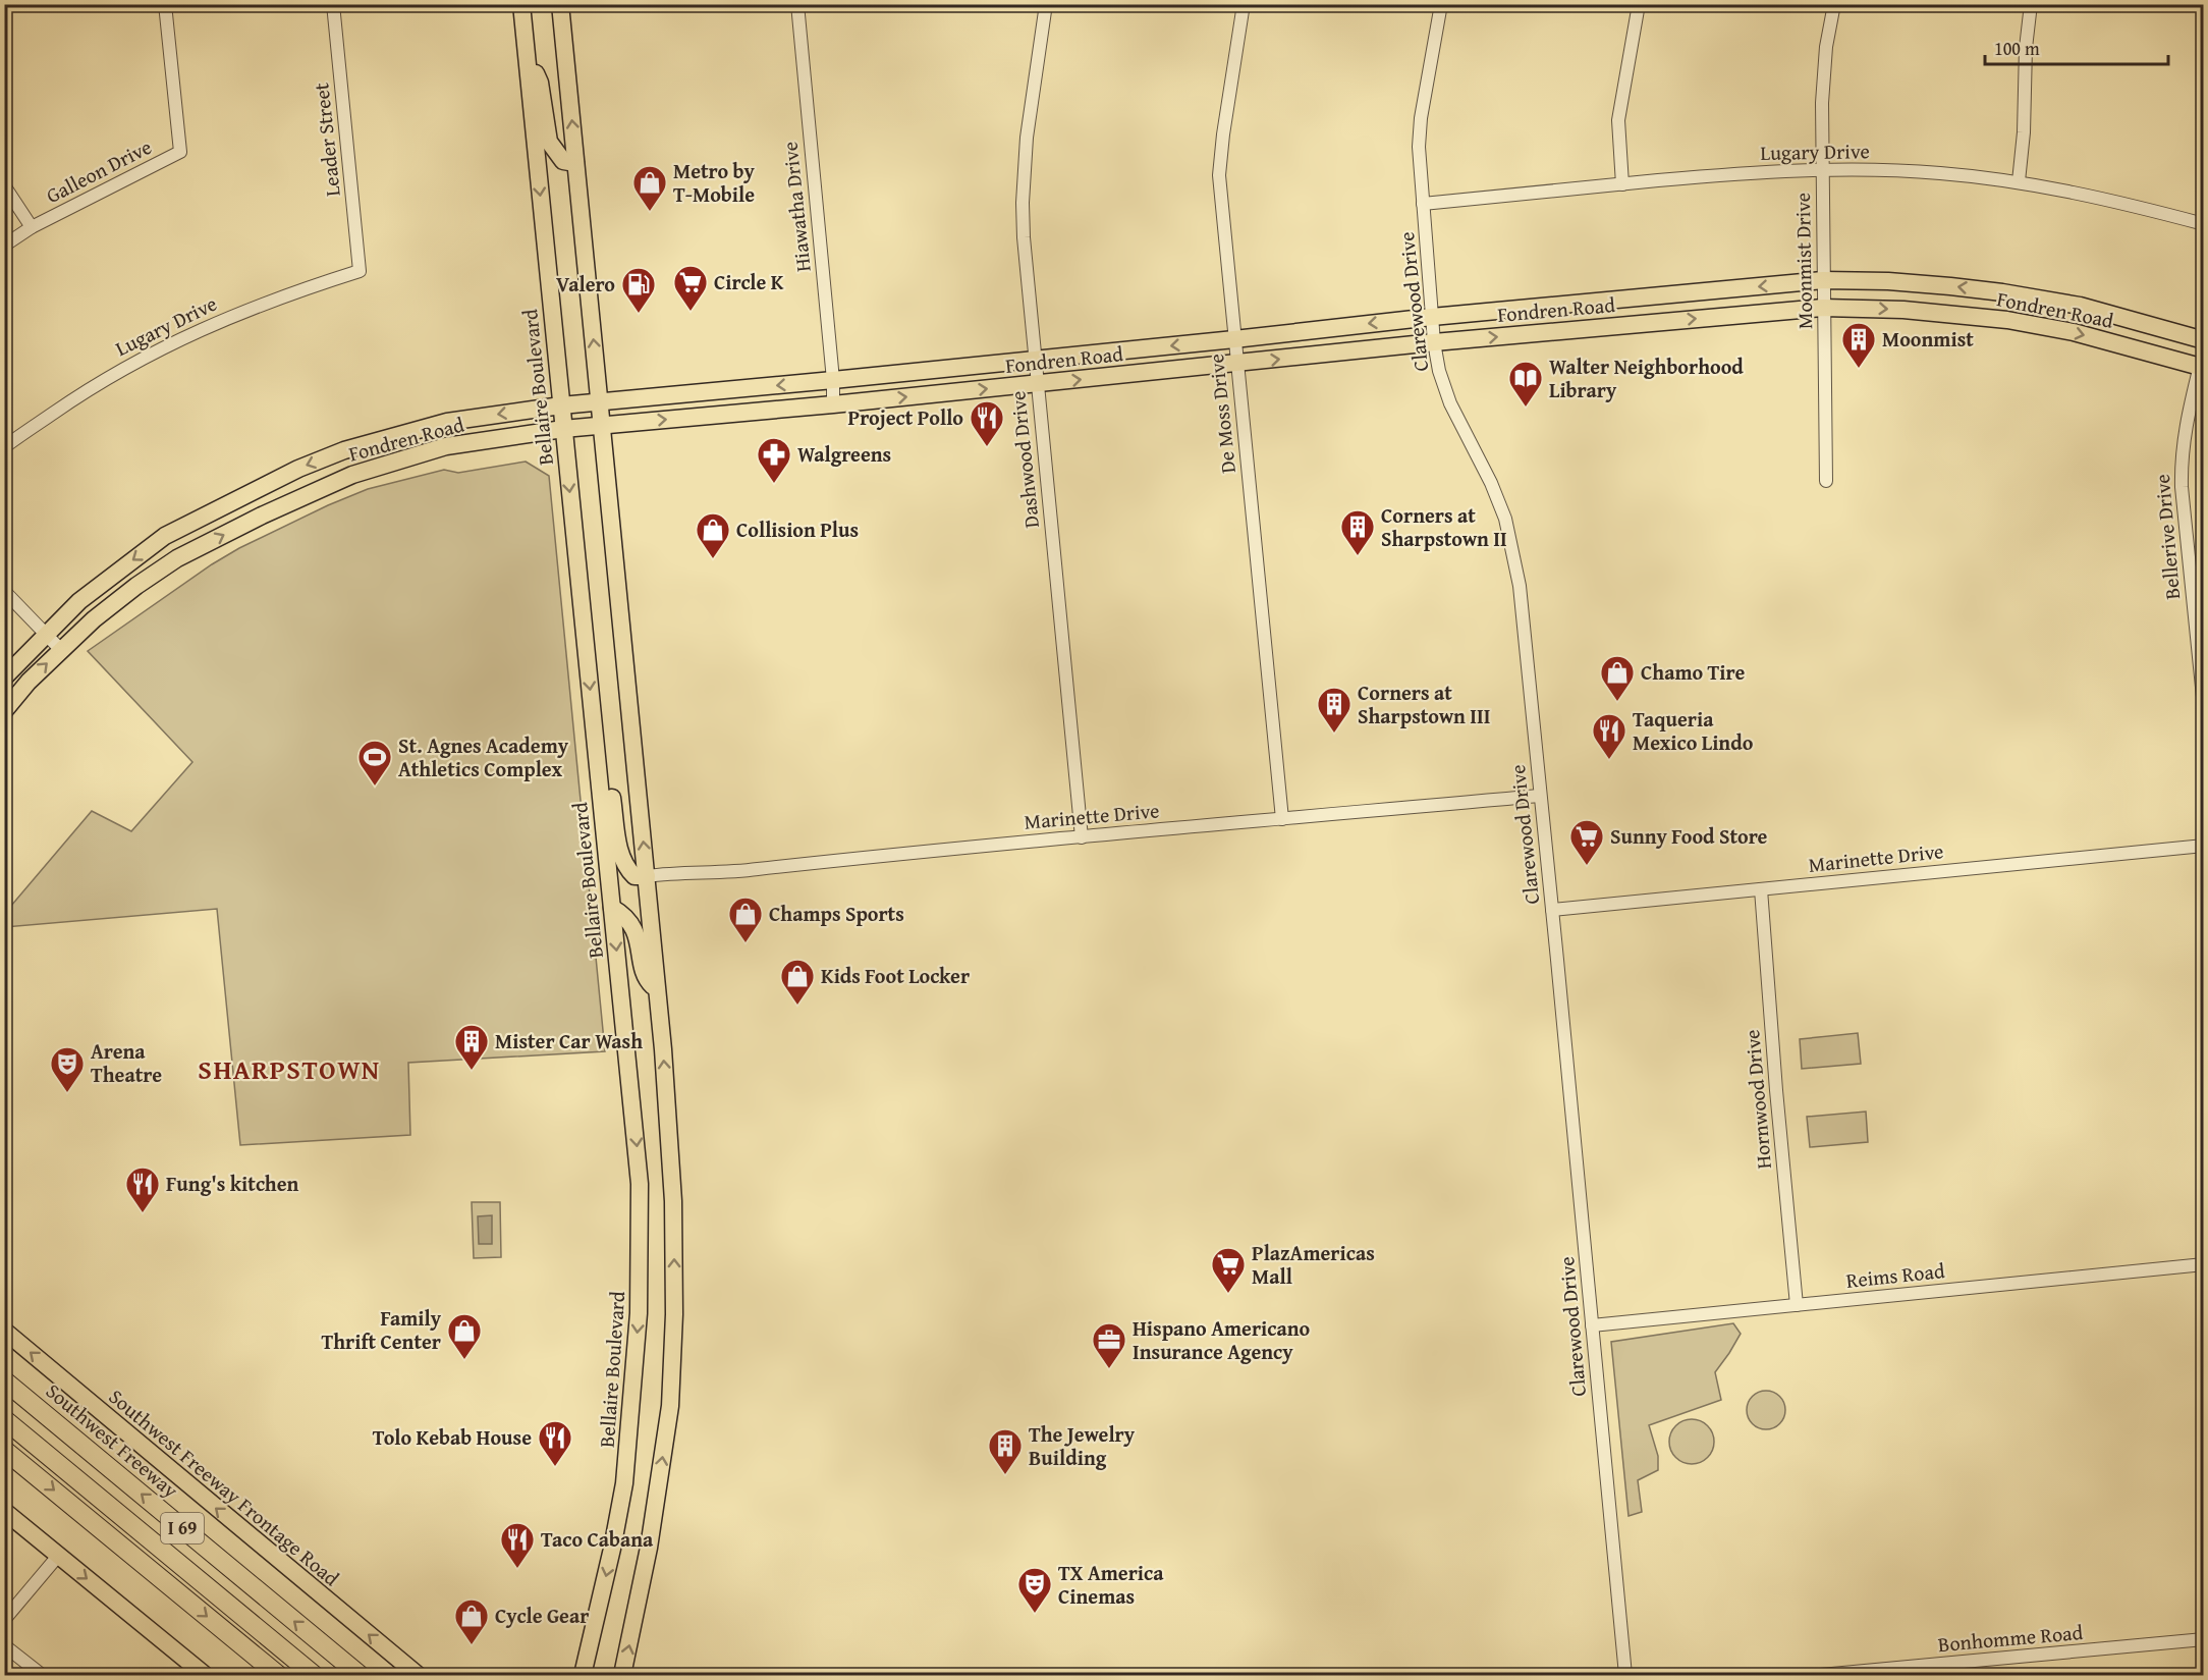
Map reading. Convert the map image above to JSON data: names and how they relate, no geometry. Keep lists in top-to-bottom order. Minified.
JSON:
{"streets":{"highway":["Southwest Freeway","I 69"],"main road":["Fondren Road","Bellaire Boulevard","Southwest Freeway Frontage Road"],"street":["Leader Street","Lugary Drive","Galleon Drive","Hiawatha Drive","Moonmist Drive","Clarewood Drive","De Moss Drive","Dashwood Drive","Bellerive Drive","Marinette Drive","Hornwood Drive","Reims Road","Bonhomme Road"]},"crossings":[["Leader Street","Lugary Drive"],["Lugary Drive","Moonmist Drive"],["Lugary Drive","Clarewood Drive"],["Hiawatha Drive","Fondren Road"],["Moonmist Drive","Fondren Road"],["Clarewood Drive","Fondren Road"],["Clarewood Drive","Marinette Drive"],["Clarewood Drive","Reims Road"],["Fondren Road","Bellaire Boulevard"],["Fondren Road","De Moss Drive"],["Fondren Road","Dashwood Drive"],["Fondren Road","Bellerive Drive"],["De Moss Drive","Marinette Drive"],["Dashwood Drive","Marinette Drive"],["Marinette Drive","Hornwood Drive"],["Hornwood Drive","Reims Road"]],"districts":["SHARPSTOWN"],"places":{"shop":["Metro by T-Mobile","Collision Plus","Chamo Tire","Champs Sports","Kids Foot Locker","Family Thrift Center","Cycle Gear"],"supermarket":["Circle K","Sunny Food Store","PlazAmericas Mall"],"fuel station":["Valero"],"building":["Moonmist","Corners at Sharpstown II","Corners at Sharpstown III","Mister Car Wash","The Jewelry Building"],"library":["Walter Neighborhood Library"],"restaurant":["Project Pollo","Taqueria Mexico Lindo","Fung's kitchen","Tolo Kebab House","Taco Cabana"],"pharmacy":["Walgreens"],"sports":["St. Agnes Academy Athletics Complex"],"theatre":["Arena Theatre","TX America Cinemas"],"office":["Hispano Americano Insurance Agency"]},"scale_bar":"100 m"}
